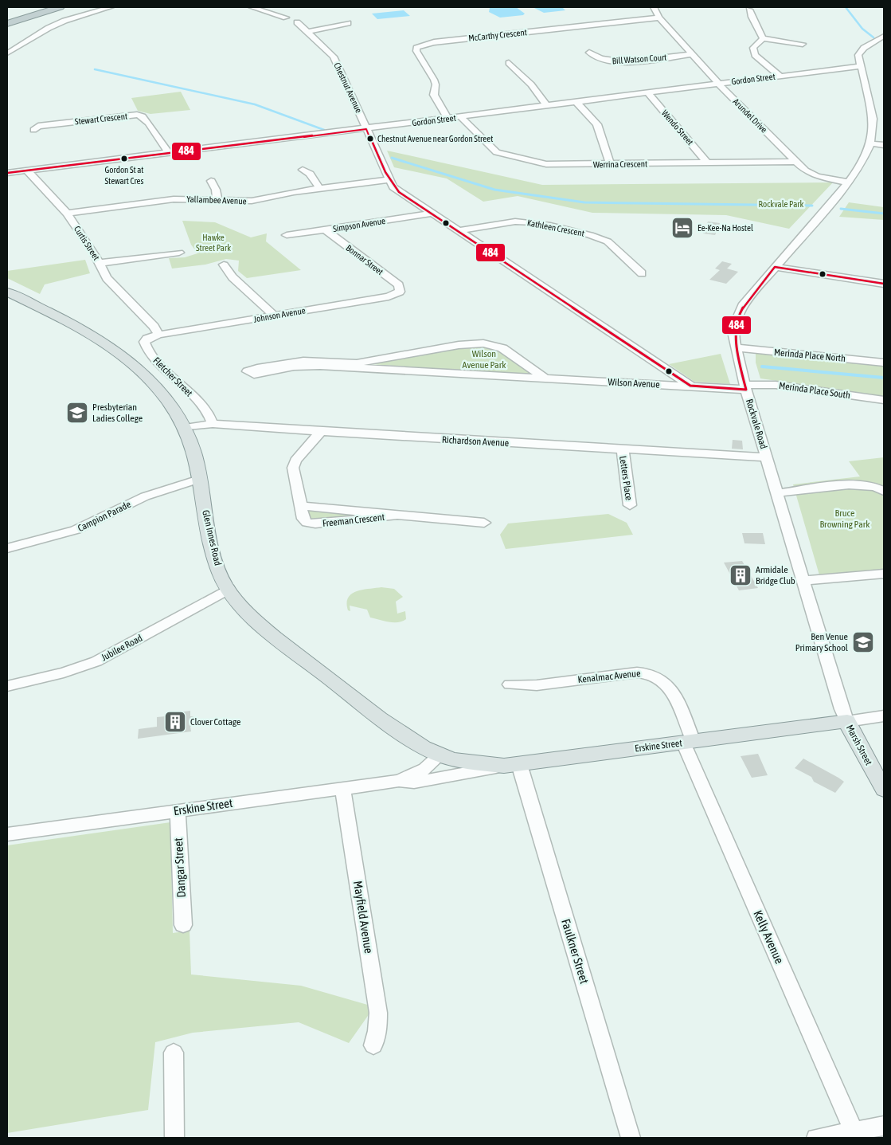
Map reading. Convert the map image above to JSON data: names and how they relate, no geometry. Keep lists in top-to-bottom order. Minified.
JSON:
{"streets":{"main road":["Glen Innes Road","Marsh Street","Erskine Street"],"street":["McCarthy Crescent","Bill Watson Court","Gordon Street","Chestnut Avenue","Arundel Drive","Stewart Crescent","Wendo Street","Werrina Crescent","Yallambee Avenue","Simpson Avenue","Kathleen Crescent","Curtis Street","Bonnar Street","Johnson Avenue","Merinda Place North","Fletcher Street","Wilson Avenue","Merinda Place South","Rockvale Road","Richardson Avenue","Letters Place","Campion Parade","Freeman Crescent","Jubilee Road","Kenalmac Avenue","Dangar Street","Mayfield Avenue","Kelly Avenue","Faulkner Street"]},"crossings":[["McCarthy Crescent","Gordon Street"],["McCarthy Crescent","Arundel Drive"],["Bill Watson Court","Arundel Drive"],["Gordon Street","Chestnut Avenue"],["Gordon Street","Arundel Drive"],["Gordon Street","Stewart Crescent"],["Gordon Street","Wendo Street"],["Gordon Street","Werrina Crescent"],["Gordon Street","Curtis Street"],["Gordon Street","Rockvale Road"],["Chestnut Avenue","Yallambee Avenue"],["Chestnut Avenue","Simpson Avenue"],["Chestnut Avenue","Kathleen Crescent"],["Chestnut Avenue","Wilson Avenue"],["Arundel Drive","Werrina Crescent"],["Arundel Drive","Rockvale Road"],["Wendo Street","Werrina Crescent"],["Yallambee Avenue","Curtis Street"],["Simpson Avenue","Bonnar Street"],["Curtis Street","Johnson Avenue"],["Curtis Street","Fletcher Street"],["Bonnar Street","Johnson Avenue"],["Johnson Avenue","Fletcher Street"],["Merinda Place North","Rockvale Road"],["Fletcher Street","Richardson Avenue"],["Wilson Avenue","Merinda Place South"],["Wilson Avenue","Rockvale Road"],["Merinda Place South","Rockvale Road"],["Rockvale Road","Richardson Avenue"],["Rockvale Road","Marsh Street"],["Rockvale Road","Erskine Street"],["Richardson Avenue","Letters Place"],["Richardson Avenue","Freeman Crescent"],["Richardson Avenue","Glen Innes Road"],["Campion Parade","Glen Innes Road"],["Glen Innes Road","Jubilee Road"],["Glen Innes Road","Erskine Street"],["Glen Innes Road","Faulkner Street"],["Kenalmac Avenue","Erskine Street"],["Kenalmac Avenue","Kelly Avenue"],["Marsh Street","Erskine Street"],["Erskine Street","Dangar Street"],["Erskine Street","Mayfield Avenue"],["Erskine Street","Kelly Avenue"],["Erskine Street","Faulkner Street"]],"parks":["Rockvale Park","Hawke Street Park","Wilson Avenue Park","Bruce Browning Park"],"places":{"other":["Chestnut Avenue near Gordon Street","Gordon St at Stewart Cres"],"hotel":["Ee-Kee-Na Hostel"],"school or university":["Presbyterian Ladies College","Ben Venue Primary School"],"building":["Armidale Bridge Club","Clover Cottage"]},"lines":["transit line 484"]}
